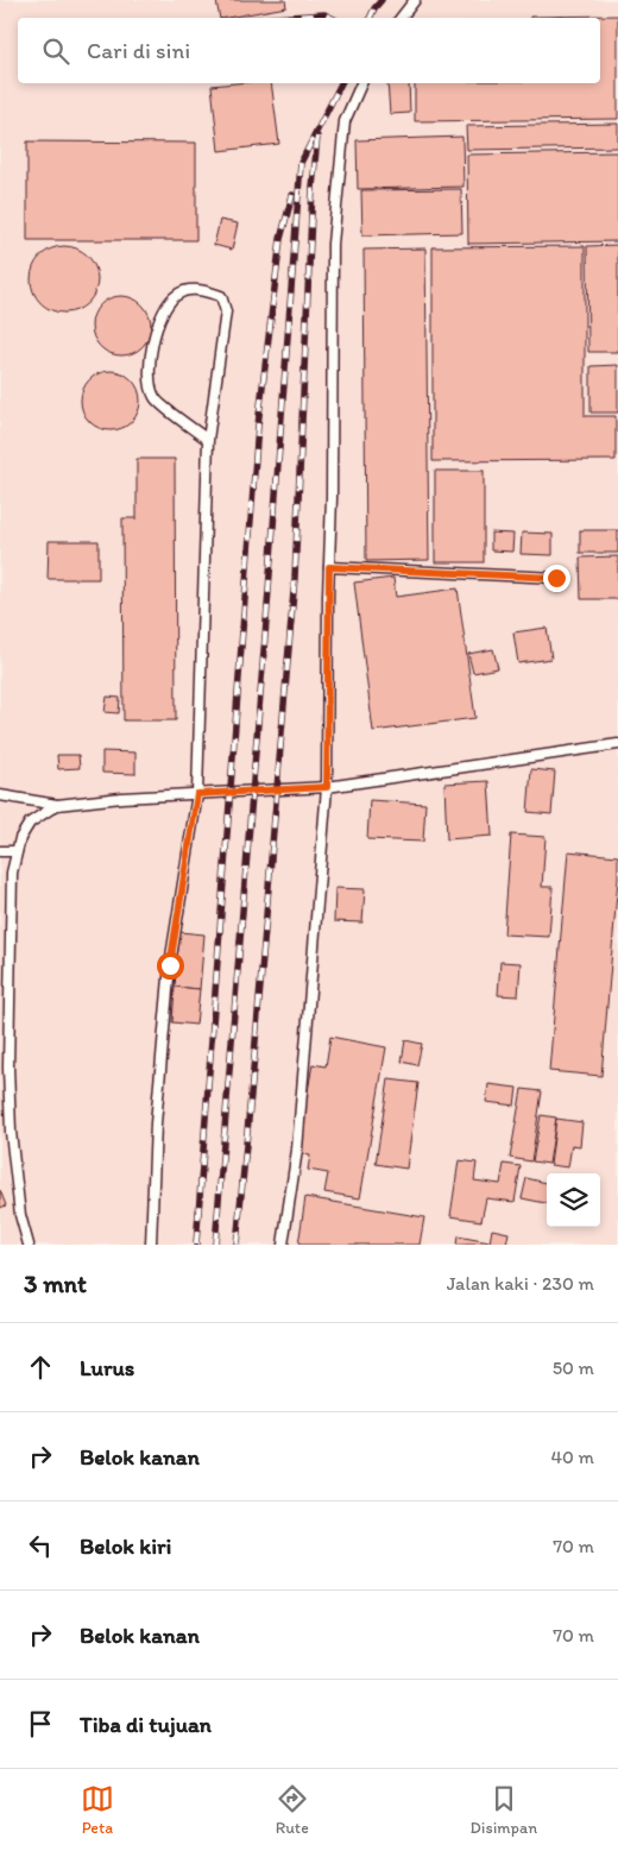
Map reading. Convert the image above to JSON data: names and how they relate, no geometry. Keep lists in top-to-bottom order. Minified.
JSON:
{"page":{"search":"Cari di sini","heading":["3 mnt","Jalan kaki · 230 m"],"list":[["Lurus","50 m"],["Belok kanan","40 m"],["Belok kiri","70 m"],["Belok kanan","70 m"],"Tiba di tujuan"],"nav":["Peta","Rute","Disimpan"]}}
